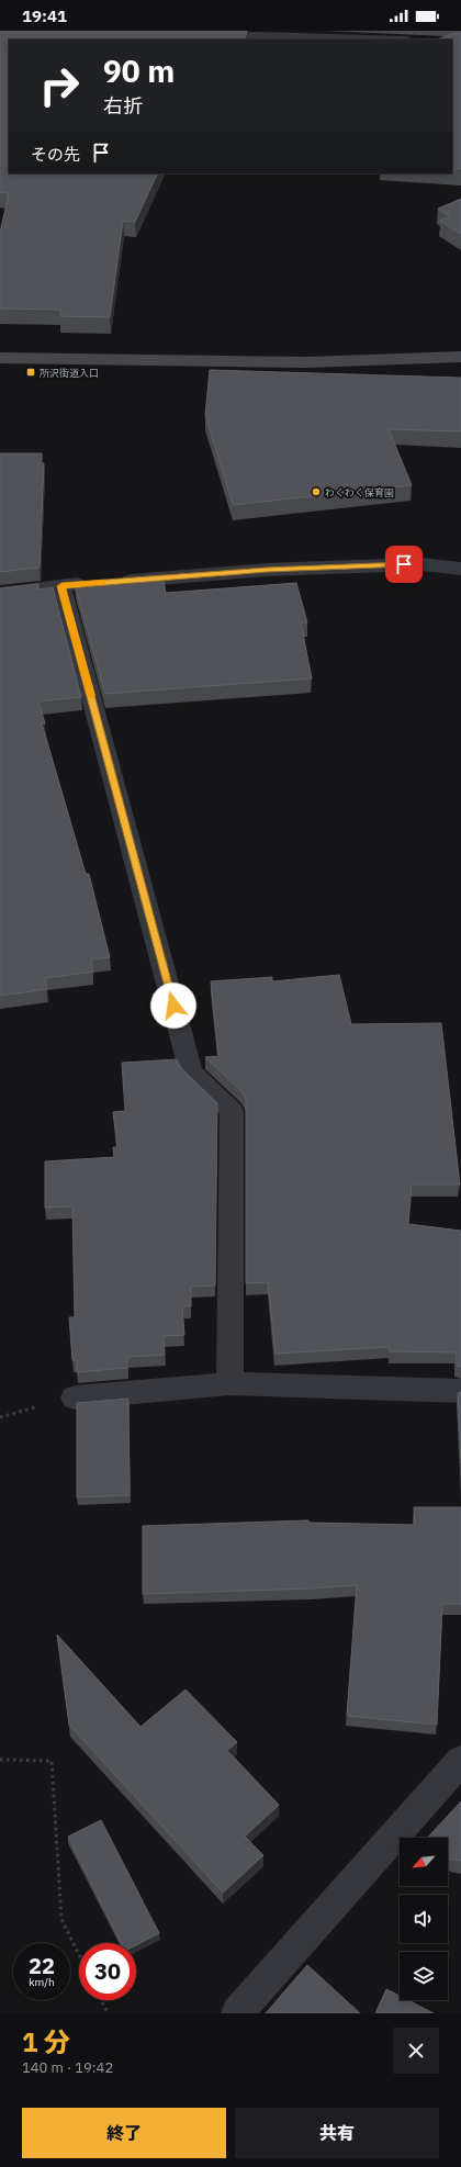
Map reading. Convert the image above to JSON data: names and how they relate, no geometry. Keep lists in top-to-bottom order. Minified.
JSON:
{"places":{"transit":["所沢街道入口"],"other":["わくわく保育園"]},"north":"bottom left","page":{"status":"19:41","turn":["90 m","右折"],"then":"その先","speed":"22 km/h","limit":"30","heading":["1 分","140 m · 19:42"],"buttons":["終了","共有"]}}
